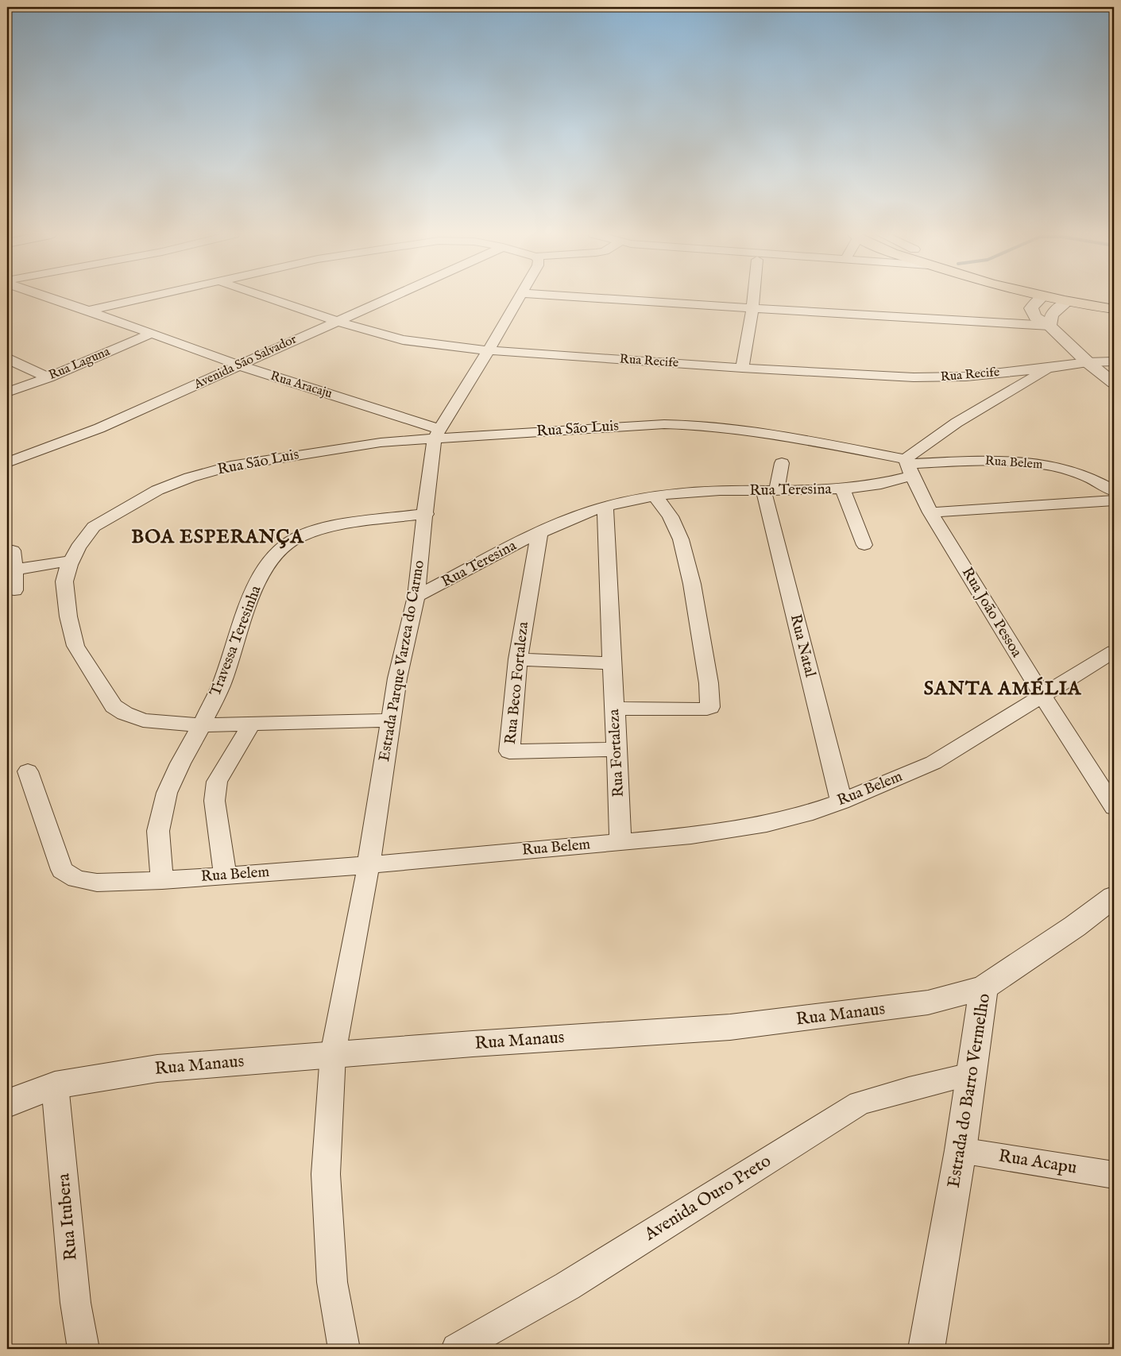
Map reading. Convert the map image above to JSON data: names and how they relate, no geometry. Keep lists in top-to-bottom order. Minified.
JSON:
{"streets":{"street":["Rua Recife","Avenida São Salvador","Rua Laguna","Rua Aracaju","Rua São Luis","Rua Belem","Rua Teresina","Rua João Pessoa","Travessa Teresinha","Rua Natal","Estrada Parque Varzea do Carmo","Rua Beco Fortaleza","Rua Fortaleza","Rua Manaus","Estrada do Barro Vermelho","Rua Acapu","Avenida Ouro Preto","Rua Itubera"]},"crossings":[["Rua Recife","Avenida São Salvador"],["Rua Recife","Estrada Parque Varzea do Carmo"],["Avenida São Salvador","Rua Aracaju"],["Rua Laguna","Rua Aracaju"],["Rua Aracaju","Rua São Luis"],["Rua Aracaju","Estrada Parque Varzea do Carmo"],["Rua São Luis","Rua Belem"],["Rua São Luis","Rua Teresina"],["Rua São Luis","Rua João Pessoa"],["Rua São Luis","Travessa Teresinha"],["Rua São Luis","Estrada Parque Varzea do Carmo"],["Rua Belem","Rua Teresina"],["Rua Belem","Rua João Pessoa"],["Rua Belem","Travessa Teresinha"],["Rua Belem","Rua Natal"],["Rua Belem","Estrada Parque Varzea do Carmo"],["Rua Belem","Rua Fortaleza"],["Rua Teresina","Rua João Pessoa"],["Rua Teresina","Rua Natal"],["Rua Teresina","Estrada Parque Varzea do Carmo"],["Rua Teresina","Rua Beco Fortaleza"],["Rua Teresina","Rua Fortaleza"],["Travessa Teresinha","Estrada Parque Varzea do Carmo"],["Estrada Parque Varzea do Carmo","Rua Manaus"],["Rua Beco Fortaleza","Rua Fortaleza"],["Rua Manaus","Estrada do Barro Vermelho"],["Rua Manaus","Rua Itubera"],["Estrada do Barro Vermelho","Rua Acapu"],["Estrada do Barro Vermelho","Avenida Ouro Preto"]],"districts":["BOA ESPERANÇA","SANTA AMÉLIA"]}
